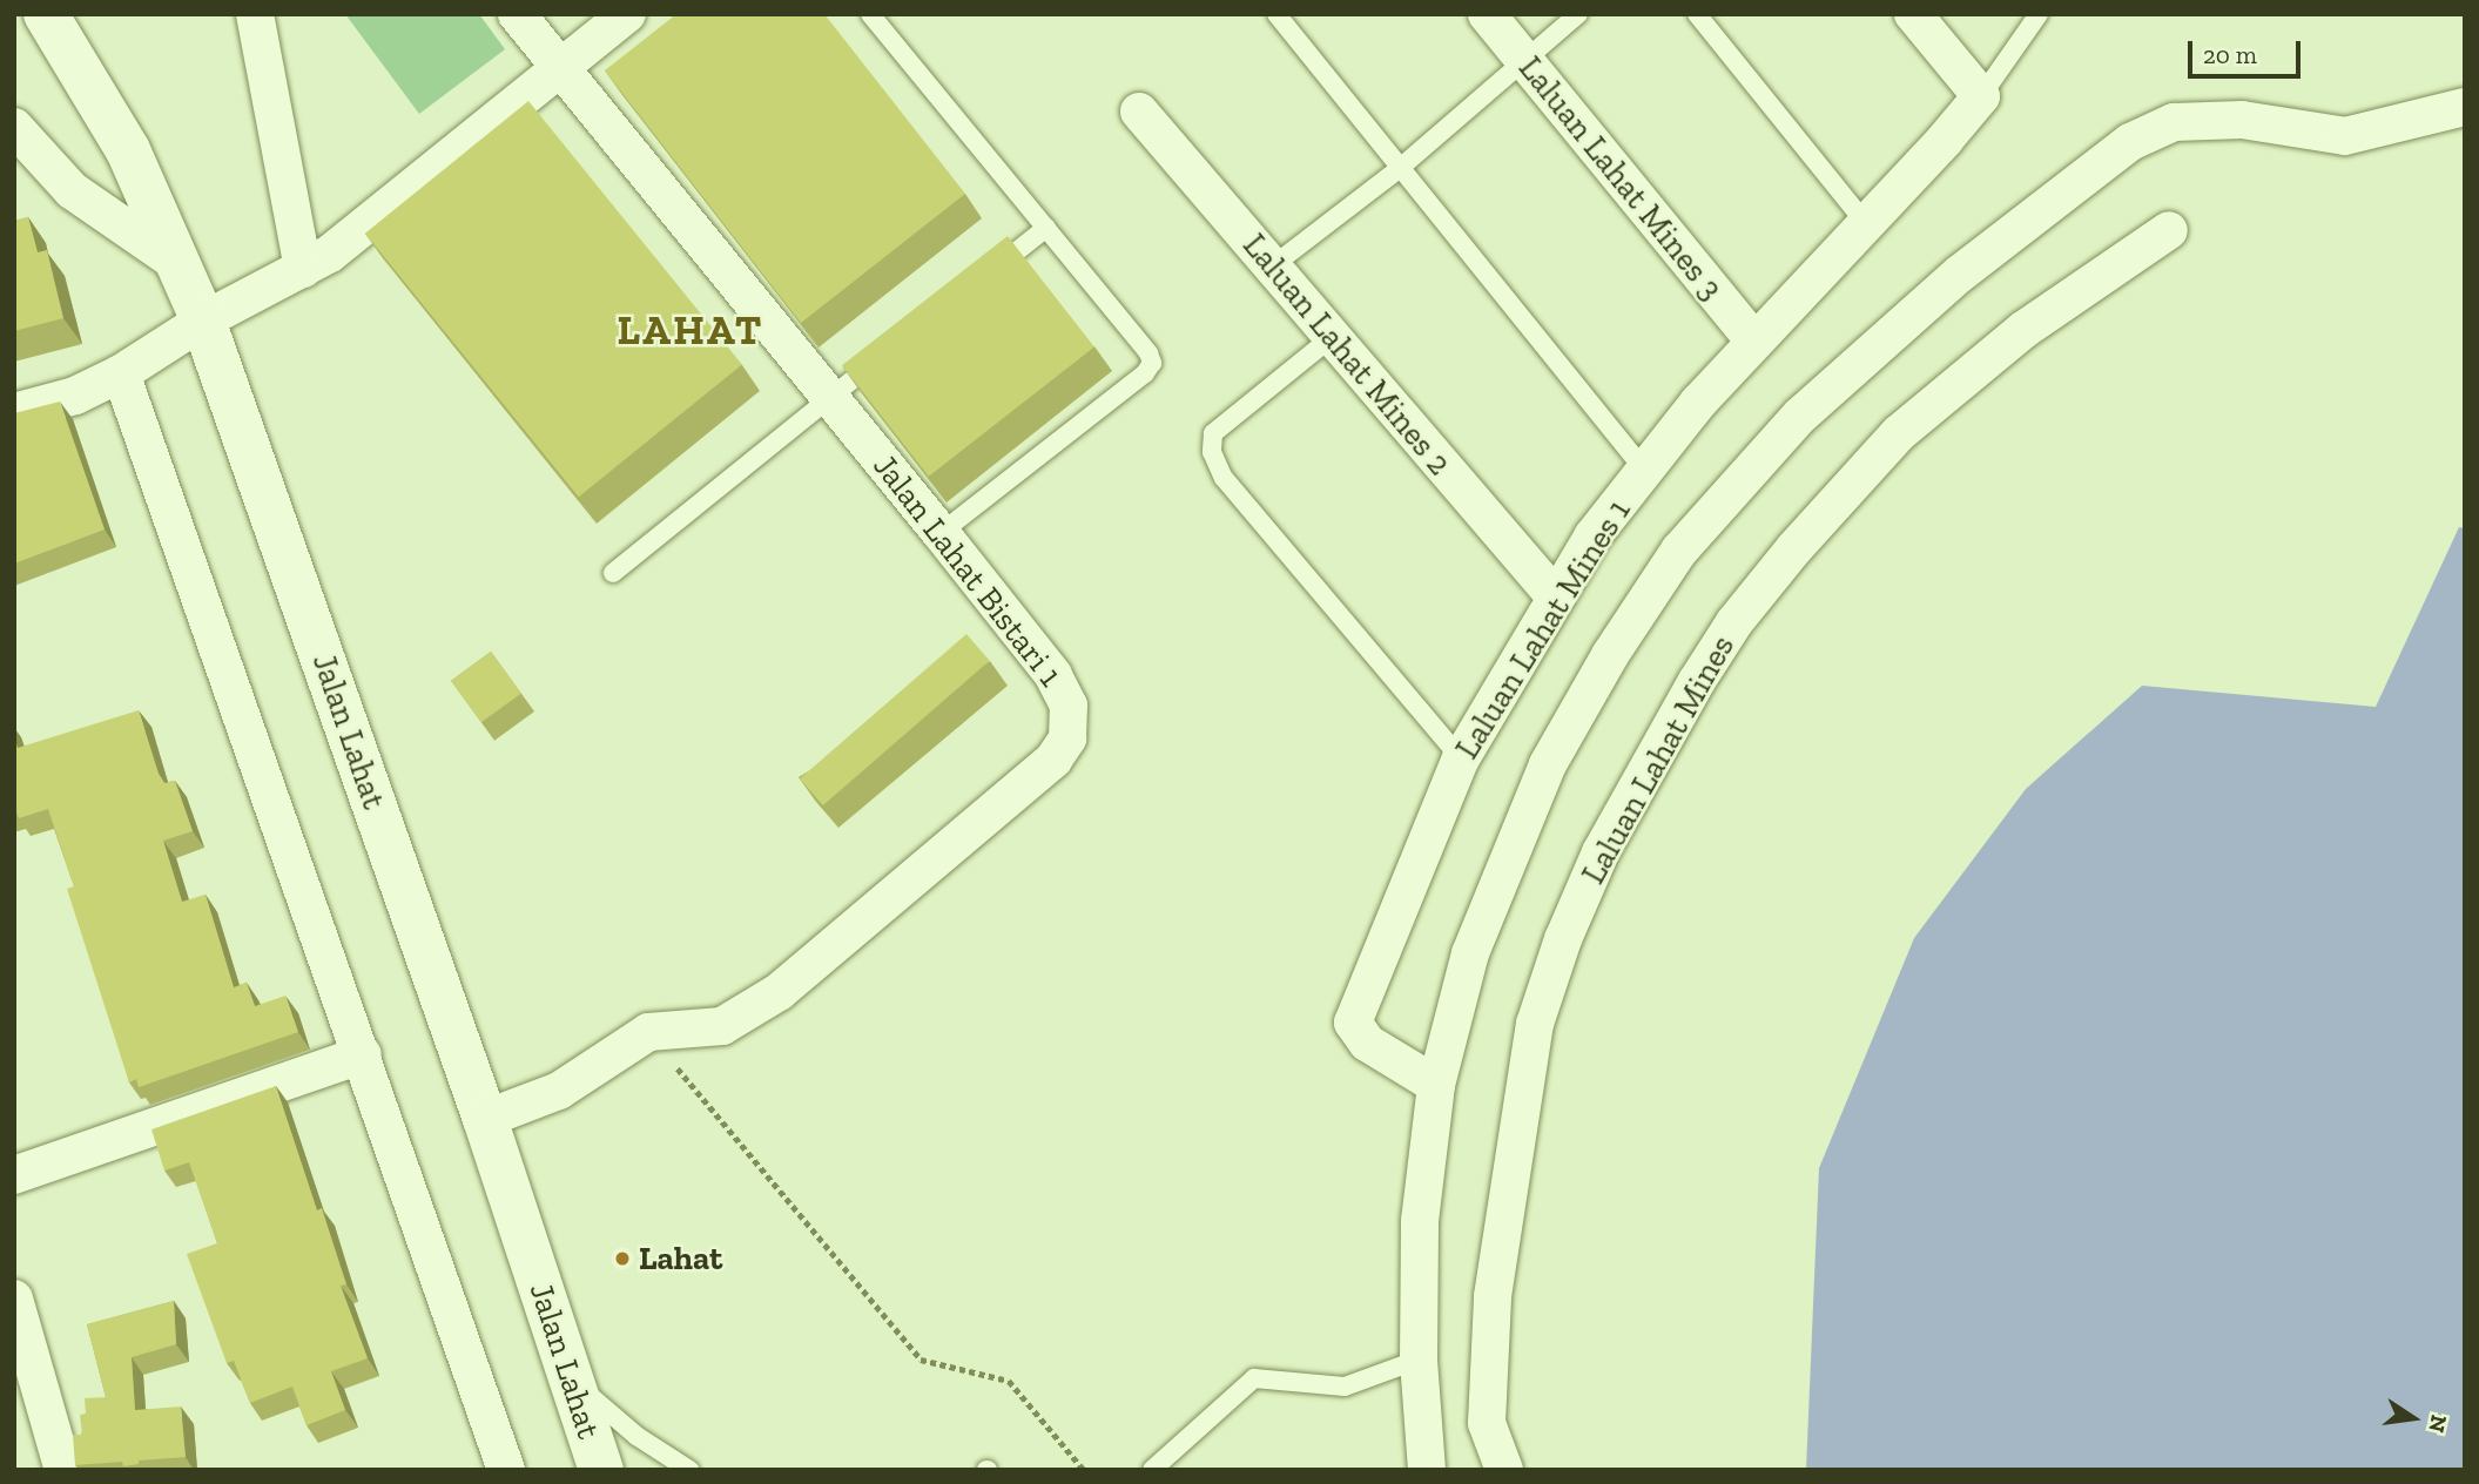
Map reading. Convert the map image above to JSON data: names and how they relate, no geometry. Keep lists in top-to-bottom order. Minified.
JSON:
{"streets":{"main road":["Jalan Lahat"],"street":["Laluan Lahat Mines 3","Laluan Lahat Mines 2","Jalan Lahat Bistari 1","Laluan Lahat Mines 1","Laluan Lahat Mines"]},"crossings":[["Laluan Lahat Mines 3","Laluan Lahat Mines 1"],["Laluan Lahat Mines 2","Laluan Lahat Mines 1"],["Jalan Lahat Bistari 1","Jalan Lahat"]],"districts":["LAHAT"],"places":["Lahat"],"scale_bar":"20 m","north":"right"}
